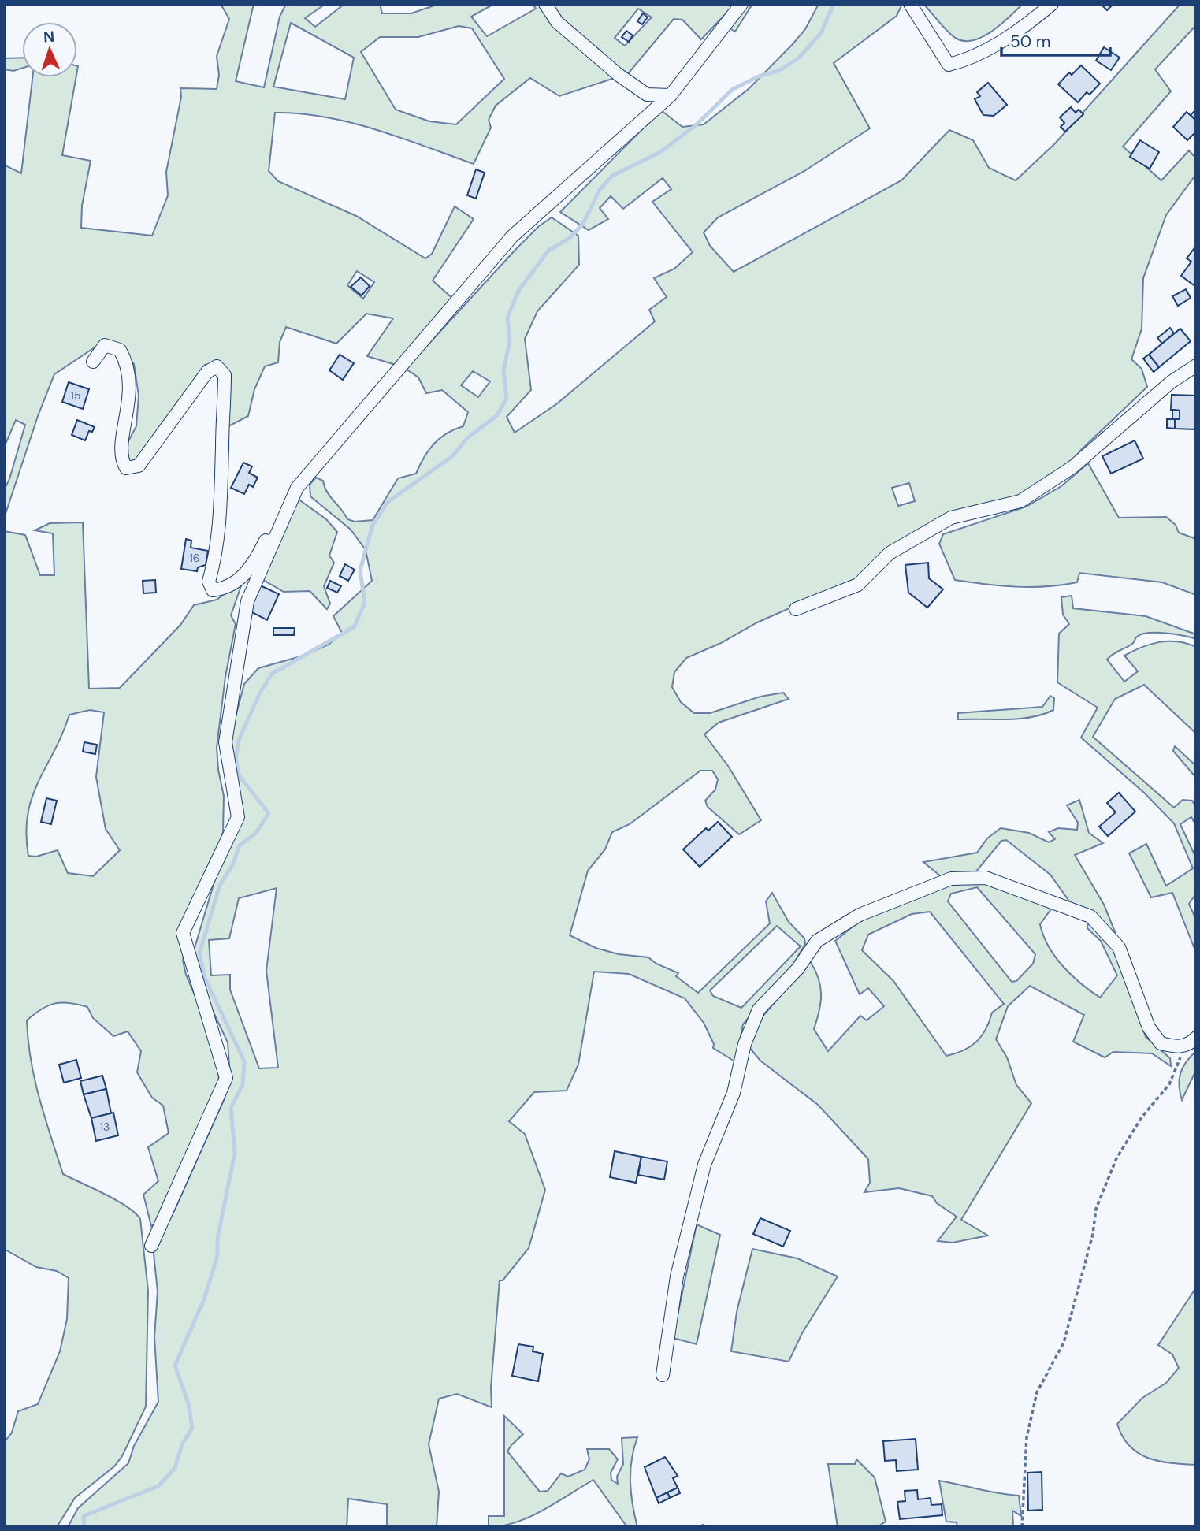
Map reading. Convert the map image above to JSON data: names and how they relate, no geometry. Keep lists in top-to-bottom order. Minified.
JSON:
{"house_numbers":["15","16","13"],"scale_bar":"50 m","north":"top"}
